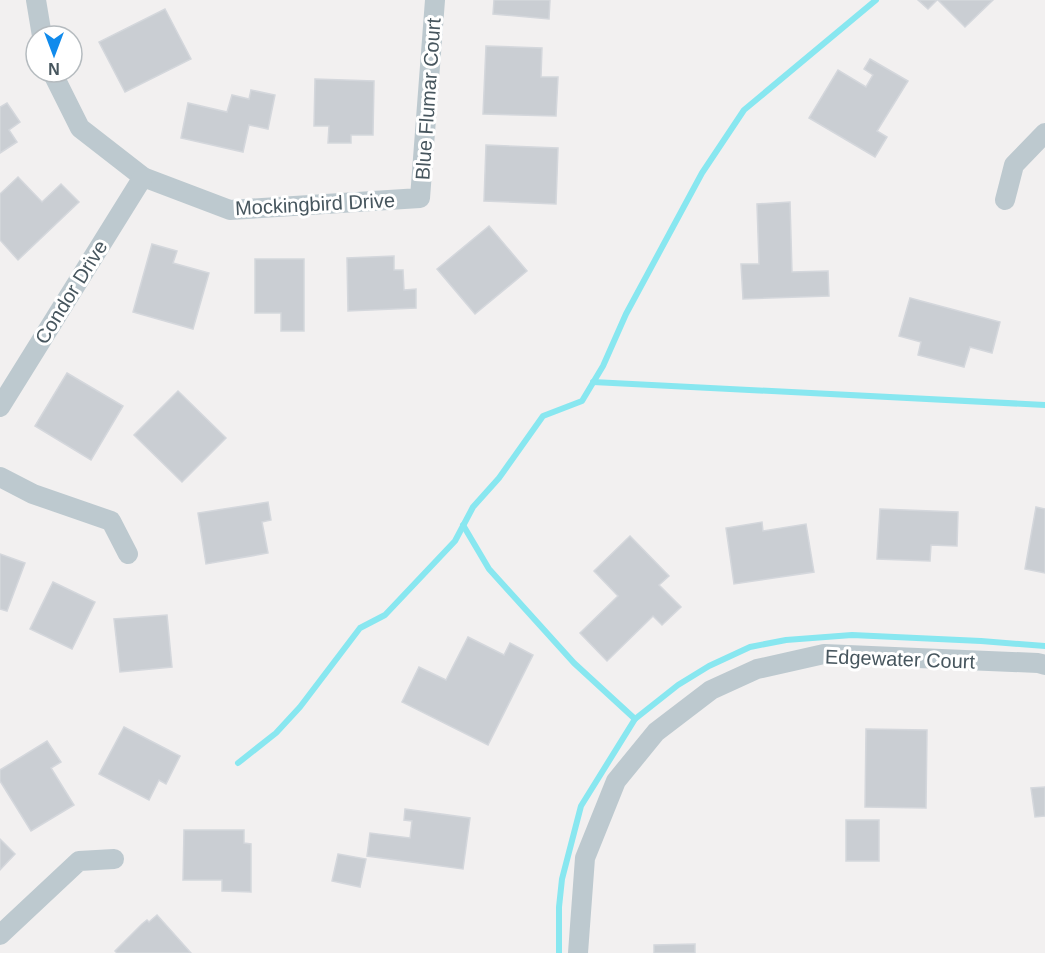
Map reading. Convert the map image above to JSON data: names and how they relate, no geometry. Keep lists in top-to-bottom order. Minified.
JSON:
{"streets":{"street":["Blue Flumar Court","Mockingbird Drive","Condor Drive","Edgewater Court"]},"crossings":[["Blue Flumar Court","Mockingbird Drive"],["Mockingbird Drive","Condor Drive"]],"north":"bottom"}
